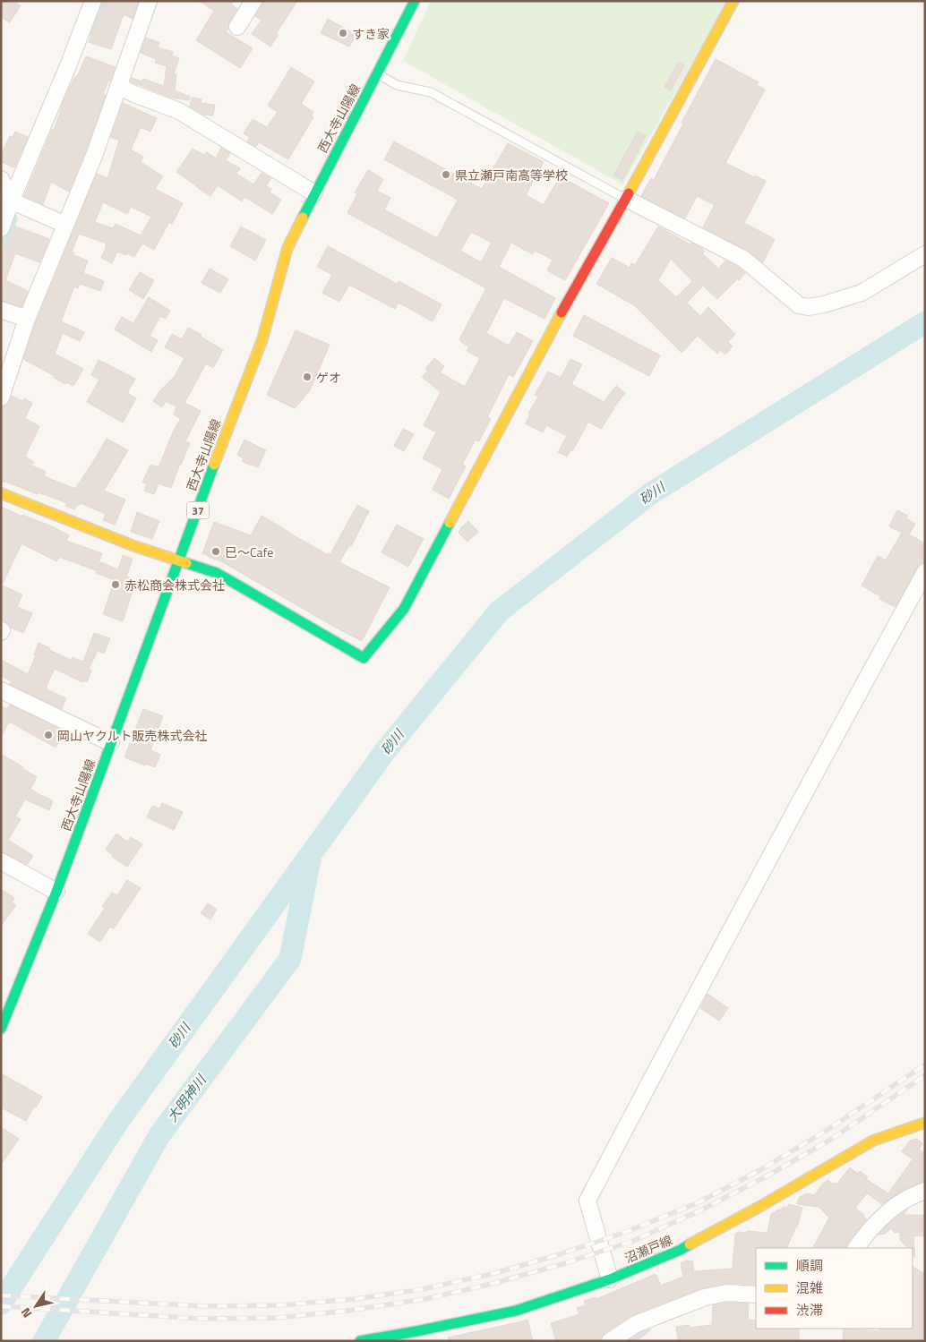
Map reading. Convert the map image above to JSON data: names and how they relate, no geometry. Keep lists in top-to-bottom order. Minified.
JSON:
{"streets":{"main road":["西大寺山陽線","37","沼瀬戸線"]},"water":["砂川","大明神川"],"places":["すき家","県立瀬戸南高等学校","ゲオ","巳～Cafe","赤松商会株式会社","岡山ヤクルト販売株式会社"],"legend":["順調","混雑","渋滞"],"north":"bottom left"}
